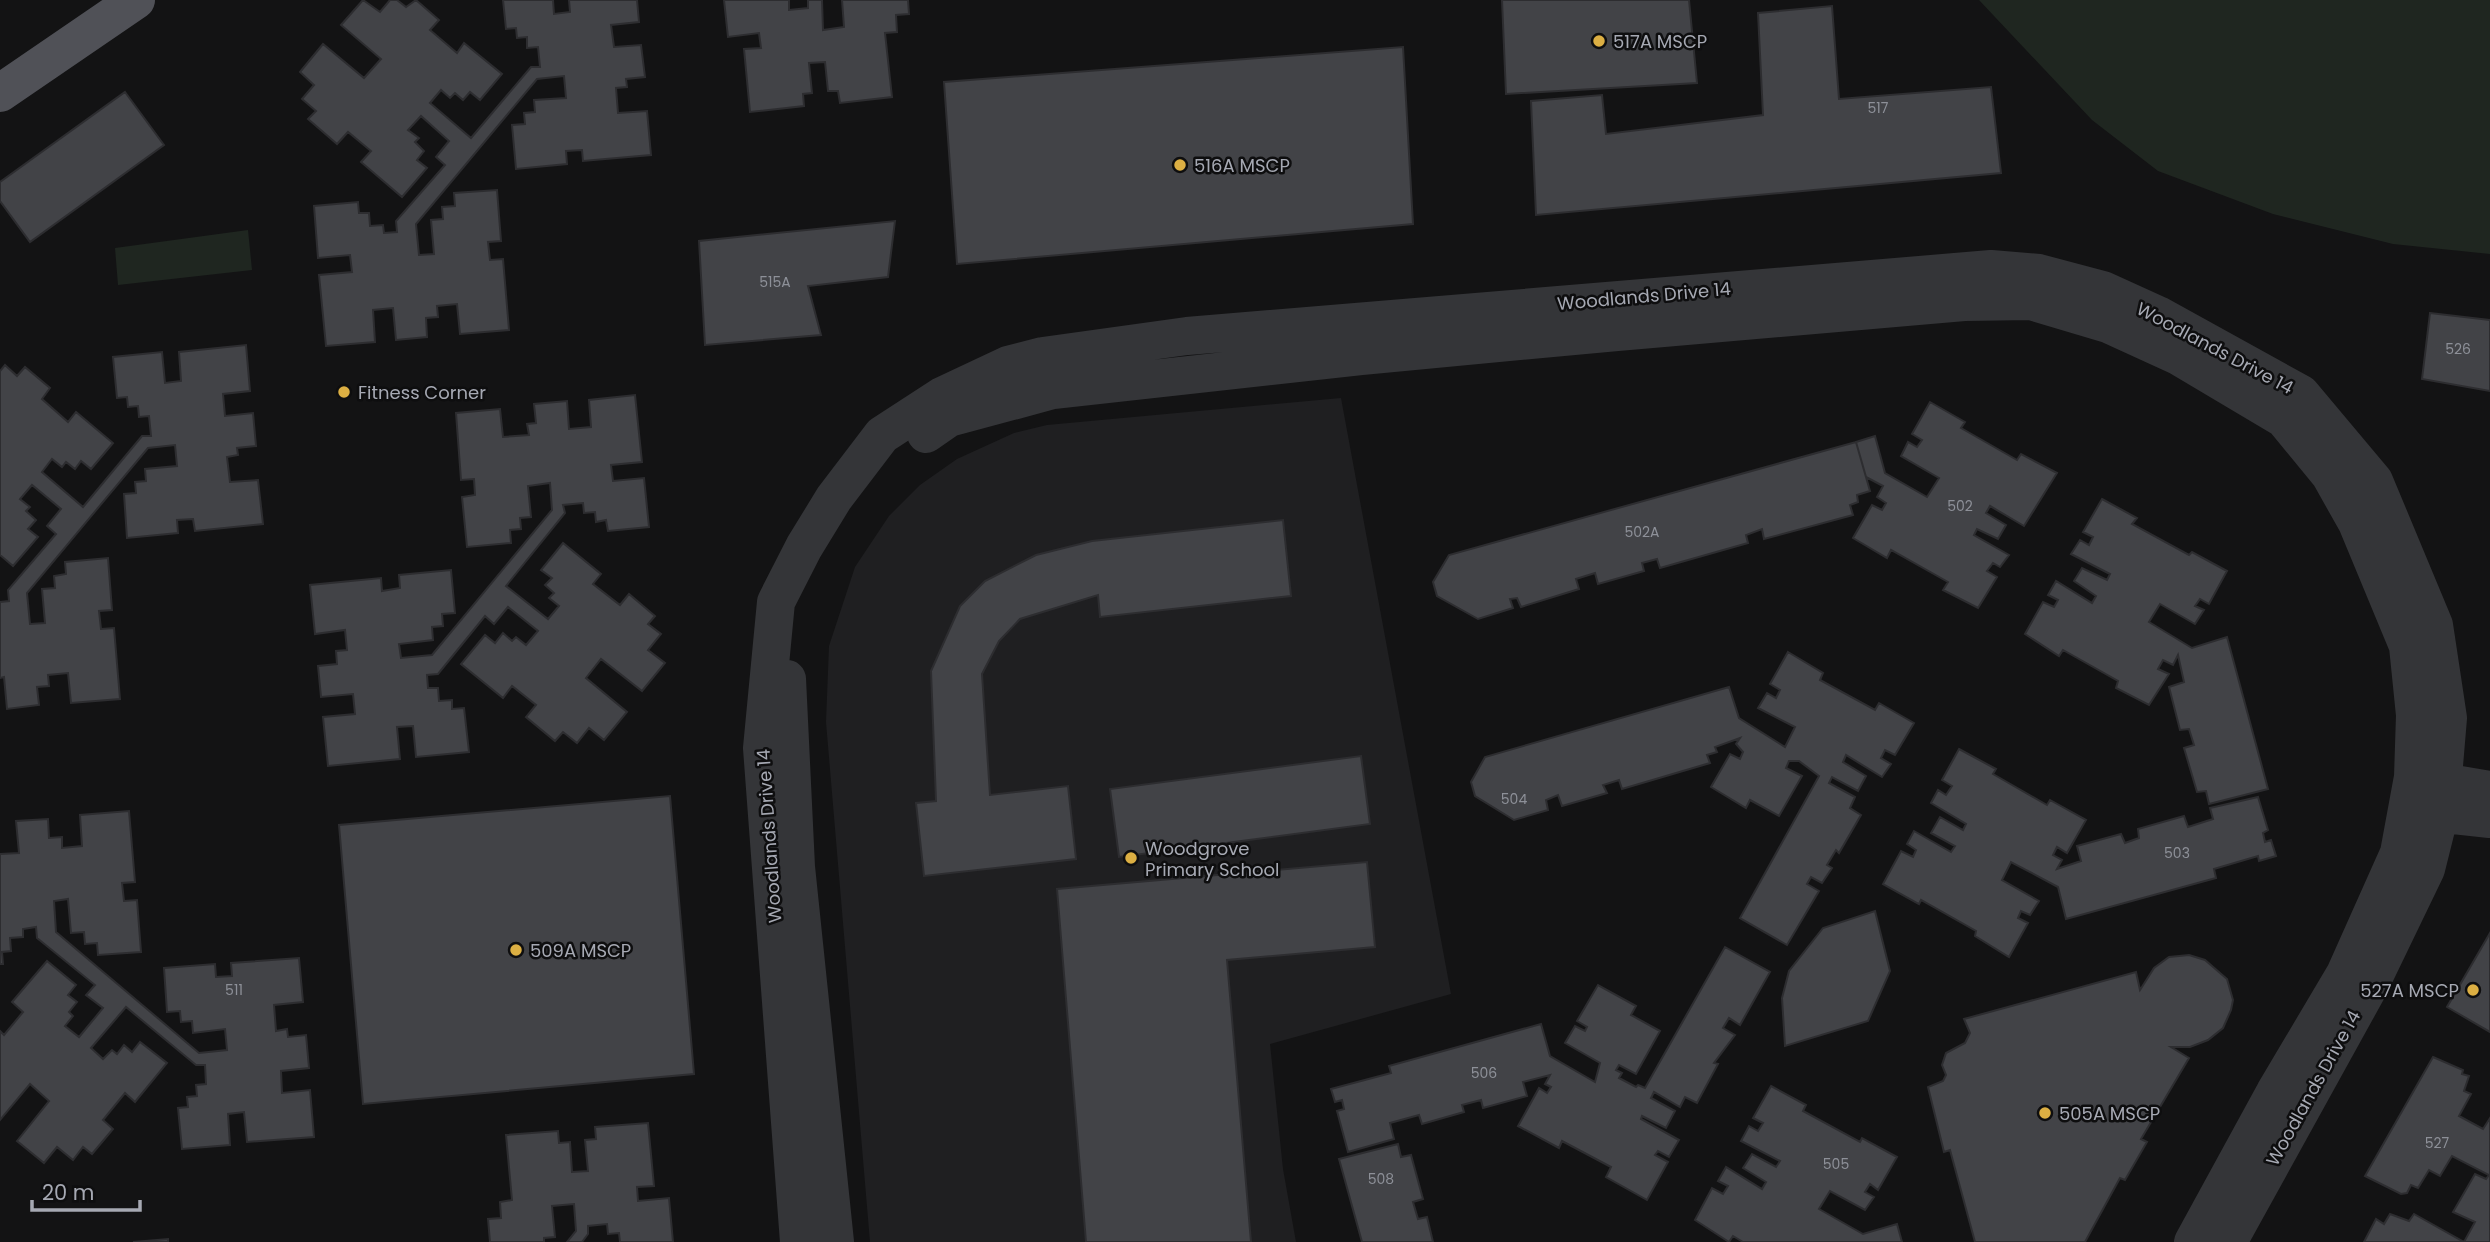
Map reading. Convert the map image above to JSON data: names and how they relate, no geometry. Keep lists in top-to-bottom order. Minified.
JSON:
{"streets":{"street":["Woodlands Drive 14"]},"places":["517A MSCP","516A MSCP","Fitness Corner","Woodgrove Primary School","509A MSCP","527A MSCP","505A MSCP"],"house_numbers":["517","515A","526","502","502A","504","503","511","506","527","505","508"],"scale_bar":"20 m"}
